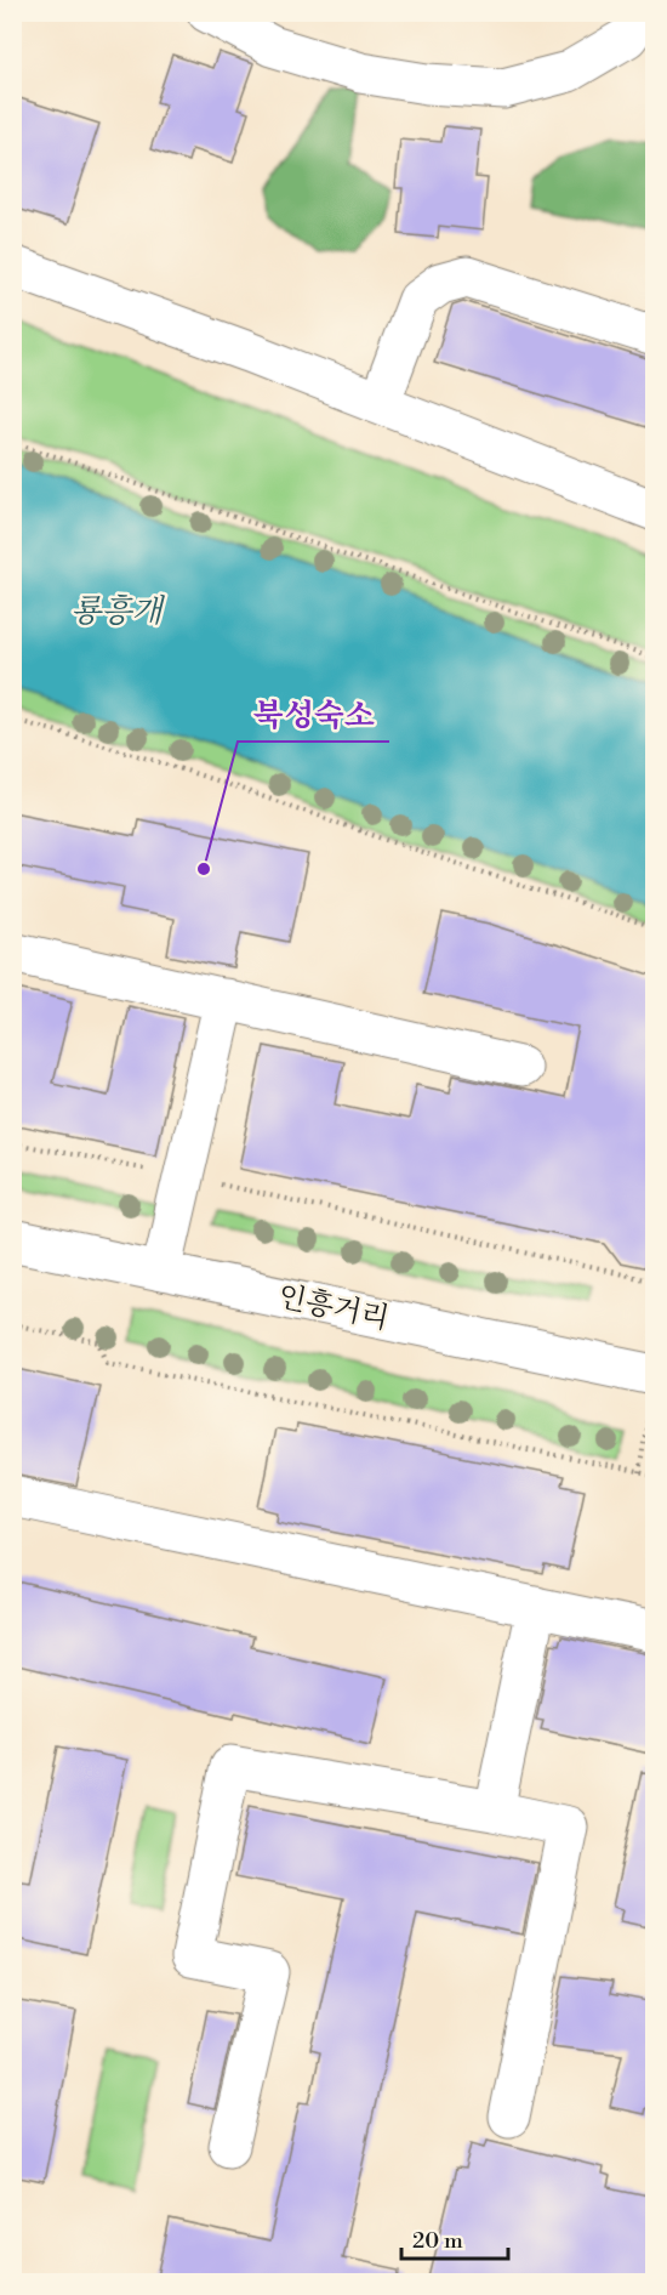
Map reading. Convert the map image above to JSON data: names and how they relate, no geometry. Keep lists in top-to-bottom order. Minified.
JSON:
{"streets":{"street":["인흥거리"]},"water":["룡흥개"],"places":["북성숙소"],"scale_bar":"20 m"}
